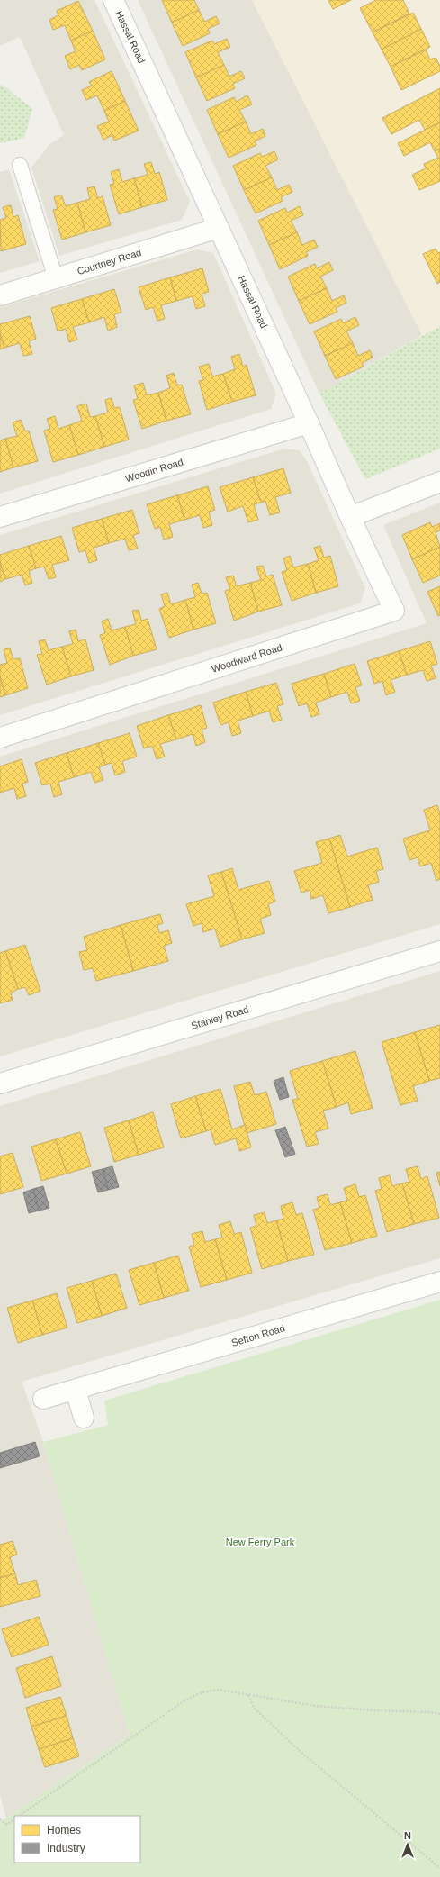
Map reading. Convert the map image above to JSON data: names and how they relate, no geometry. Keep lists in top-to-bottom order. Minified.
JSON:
{"streets":{"street":["Hassal Road","Courtney Road","Woodin Road","Woodward Road","Stanley Road","Sefton Road"]},"crossings":[["Hassal Road","Courtney Road"],["Hassal Road","Woodin Road"],["Hassal Road","Woodward Road"]],"parks":["New Ferry Park"],"legend":["Homes","Industry"],"north":"top"}
